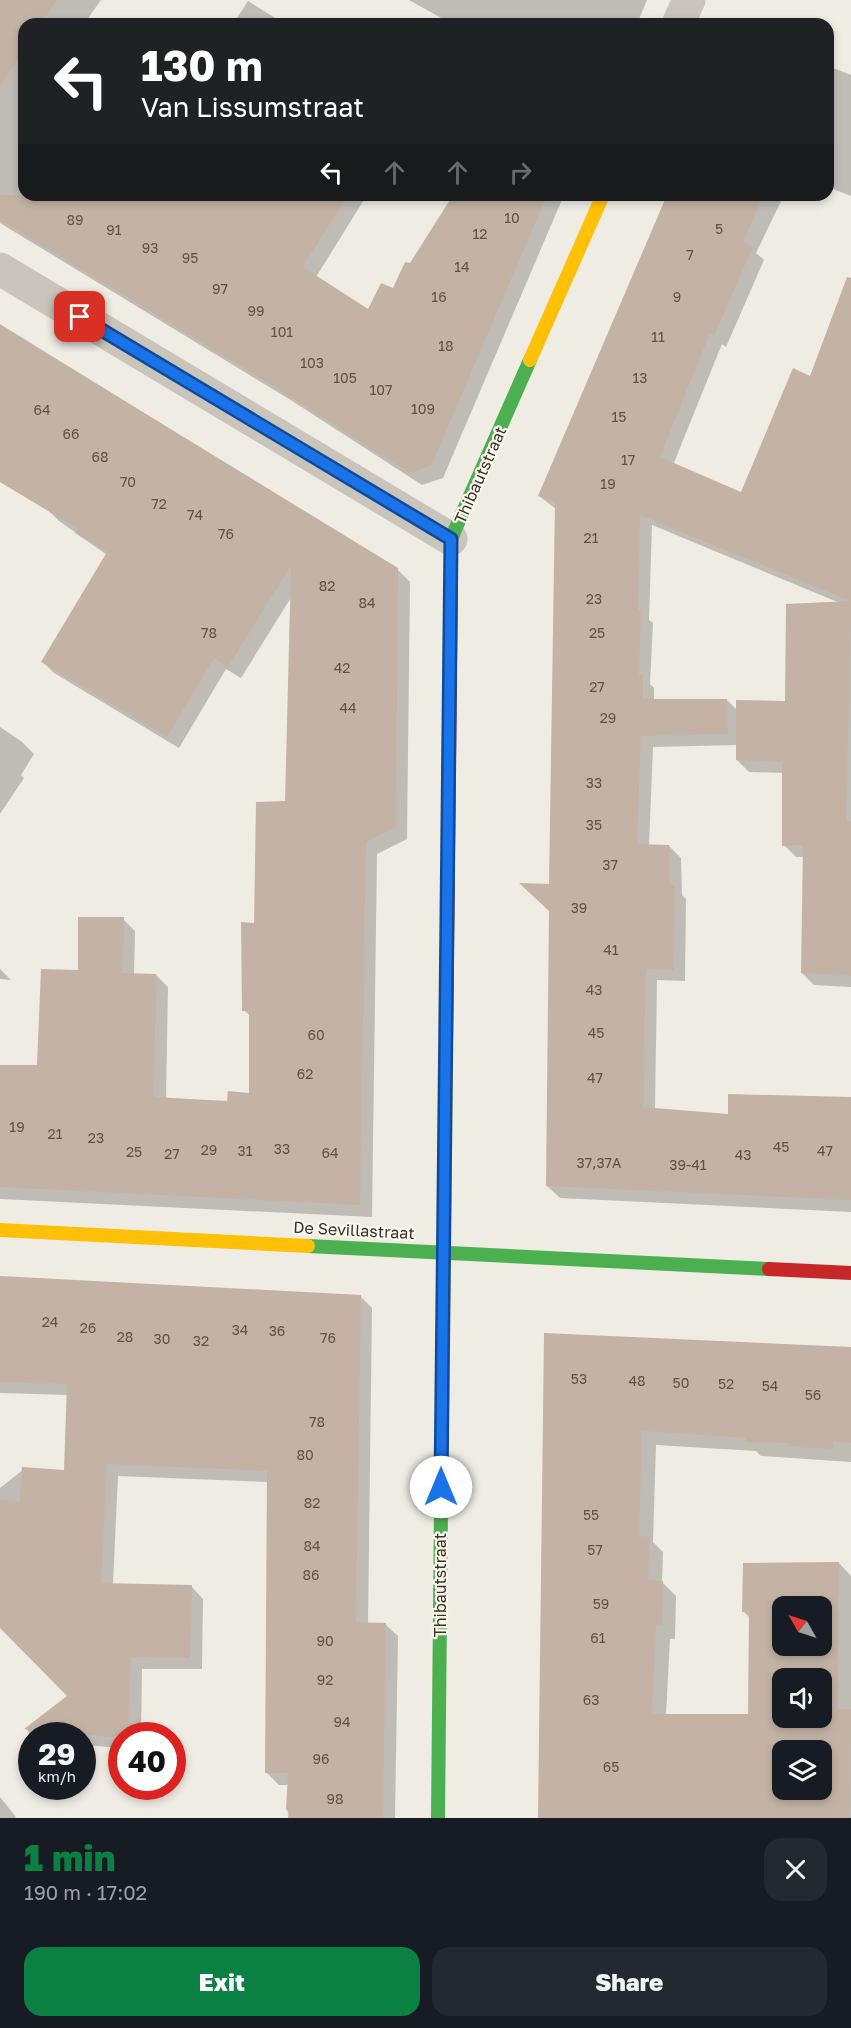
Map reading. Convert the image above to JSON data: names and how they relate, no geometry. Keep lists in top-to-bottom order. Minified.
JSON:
{"streets":{"street":["Thibautstraat","De Sevillastraat"]},"crossings":[["Thibautstraat","De Sevillastraat"]],"house_numbers":["10","89","5","91","12","93","7","95","14","97","16","9","99","101","11","18","103","105","13","107","109","64","15","66","68","17","70","19","72","74","76","21","82","23","84","78","25","42","27","44","29","33","35","37","39","41","43","45","60","62","47","19","21","23","45","33","29","31","47","25","64","27","43","37,37A","39-41","24","26","34","36","28","76","30","32","53","48","50","52","54","56","78","80","82","55","84","57","86","59","61","90","92","63","94","96","65","98"],"north":"top left","page":{"turn":["130 m","Van Lissumstraat"],"speed":"29 km/h","limit":"40","heading":["1 min","190 m · 17:02"],"buttons":["Exit","Share"]}}
